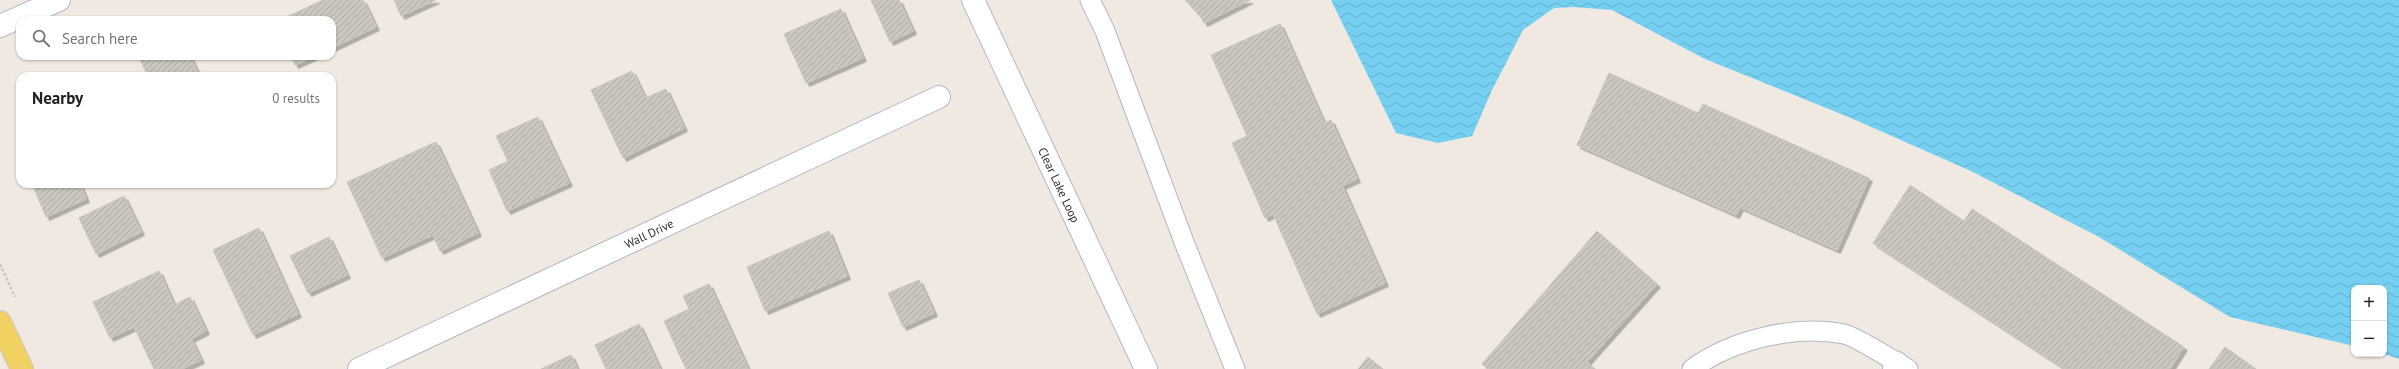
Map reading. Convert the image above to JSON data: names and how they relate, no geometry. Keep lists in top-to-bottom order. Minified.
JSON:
{"streets":{"street":["Clear Lake Loop","Wall Drive"]},"page":{"search":"Search here","heading":["Nearby","0 results"],"map_buttons":["+","−"]}}
